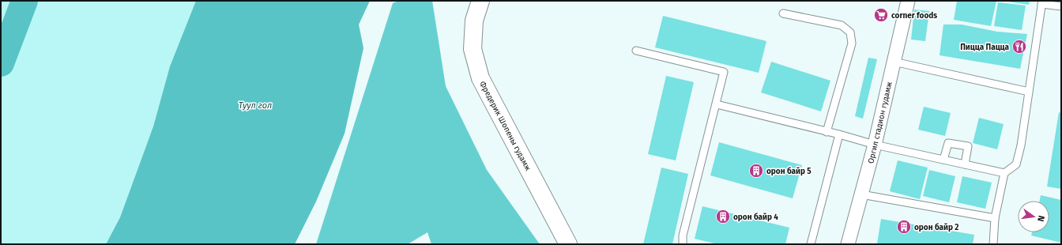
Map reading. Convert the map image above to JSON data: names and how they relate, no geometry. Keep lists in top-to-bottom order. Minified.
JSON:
{"streets":{"street":["Оргил стадион гудамж","Фредерик Шопены гудамж"]},"water":["Туул гол"],"places":{"supermarket":["corner foods"],"restaurant":["Пицца Пацца"],"building":["орон байр 5","орон байр 4","орон байр 2"]},"north":"right"}
